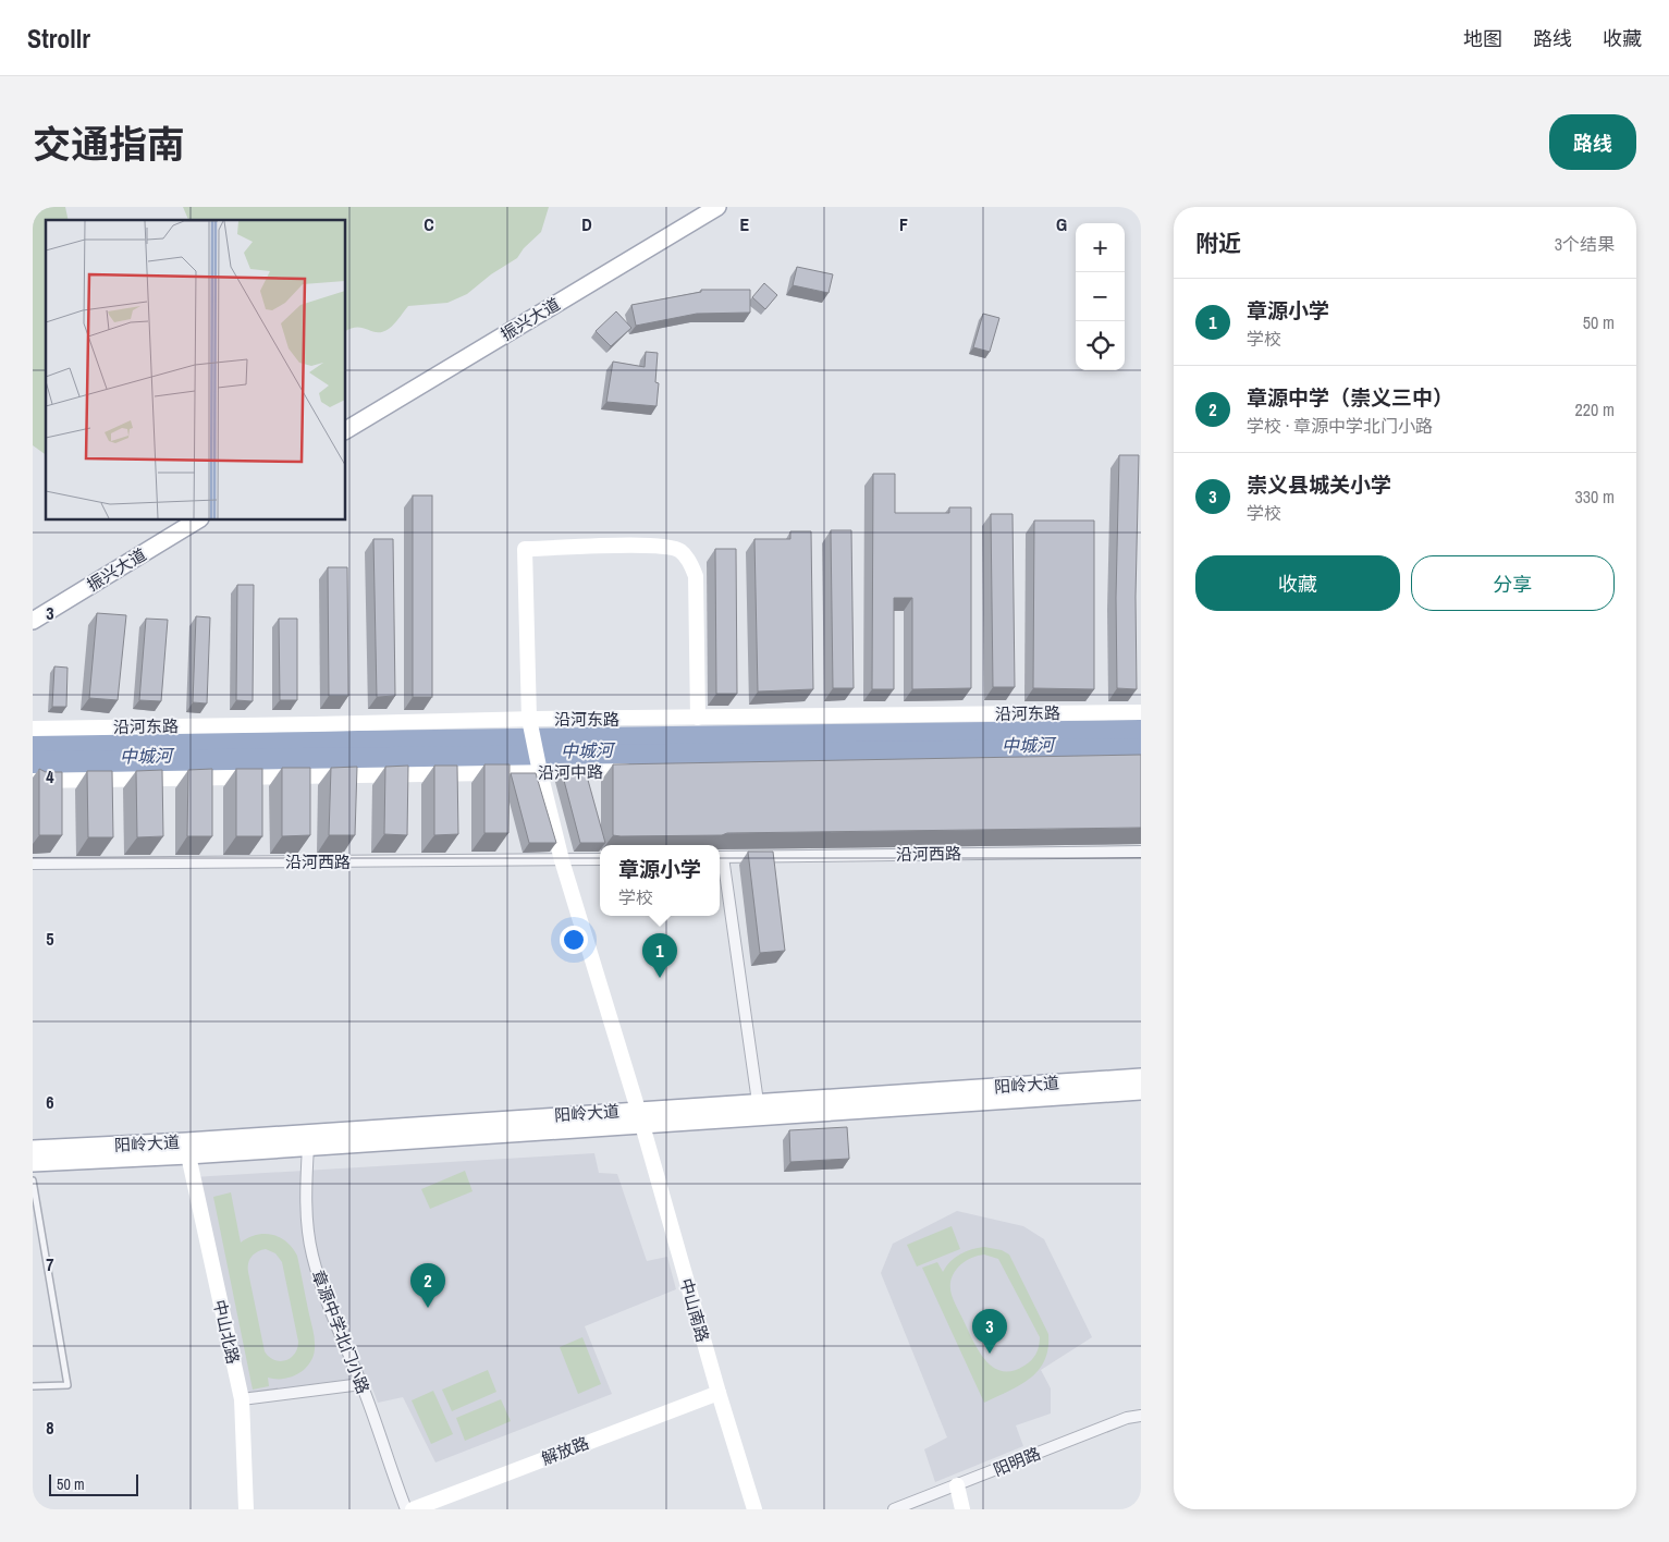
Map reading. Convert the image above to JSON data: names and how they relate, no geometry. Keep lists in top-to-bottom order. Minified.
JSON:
{"streets":{"main road":["振兴大道","阳岭大道"],"street":["沿河东路","沿河中路","沿河西路","中山南路","中山北路","章源中学北门小路","解放路","阳明路"]},"crossings":[["沿河东路","中山南路"],["沿河中路","中山南路"],["沿河西路","中山南路"],["阳岭大道","中山南路"],["阳岭大道","中山北路"],["阳岭大道","章源中学北门小路"],["中山南路","解放路"]],"water":["中城河"],"scale_bar":"50 m","page":{"header":"Strollr","nav":["地图","路线","收藏"],"title":"交通指南","buttons":["路线",["收藏","分享"]],"heading":["附近","3个结果"],"map_buttons":["+","−"],"list":[{"mark":"1","name":"章源小学","note":"学校","value":"50 m"},{"mark":"2","name":"章源中学（崇义三中）","note":"学校 · 章源中学北门小路","value":"220 m"},{"mark":"3","name":"崇义县城关小学","note":"学校","value":"330 m"}],"popup":["章源小学","学校"],"pins":["1","2","3"],"scale":"50 m"},"grid":{"columns":["C","D","E","F","G"],"rows":["3","4","5","6","7","8"]}}
